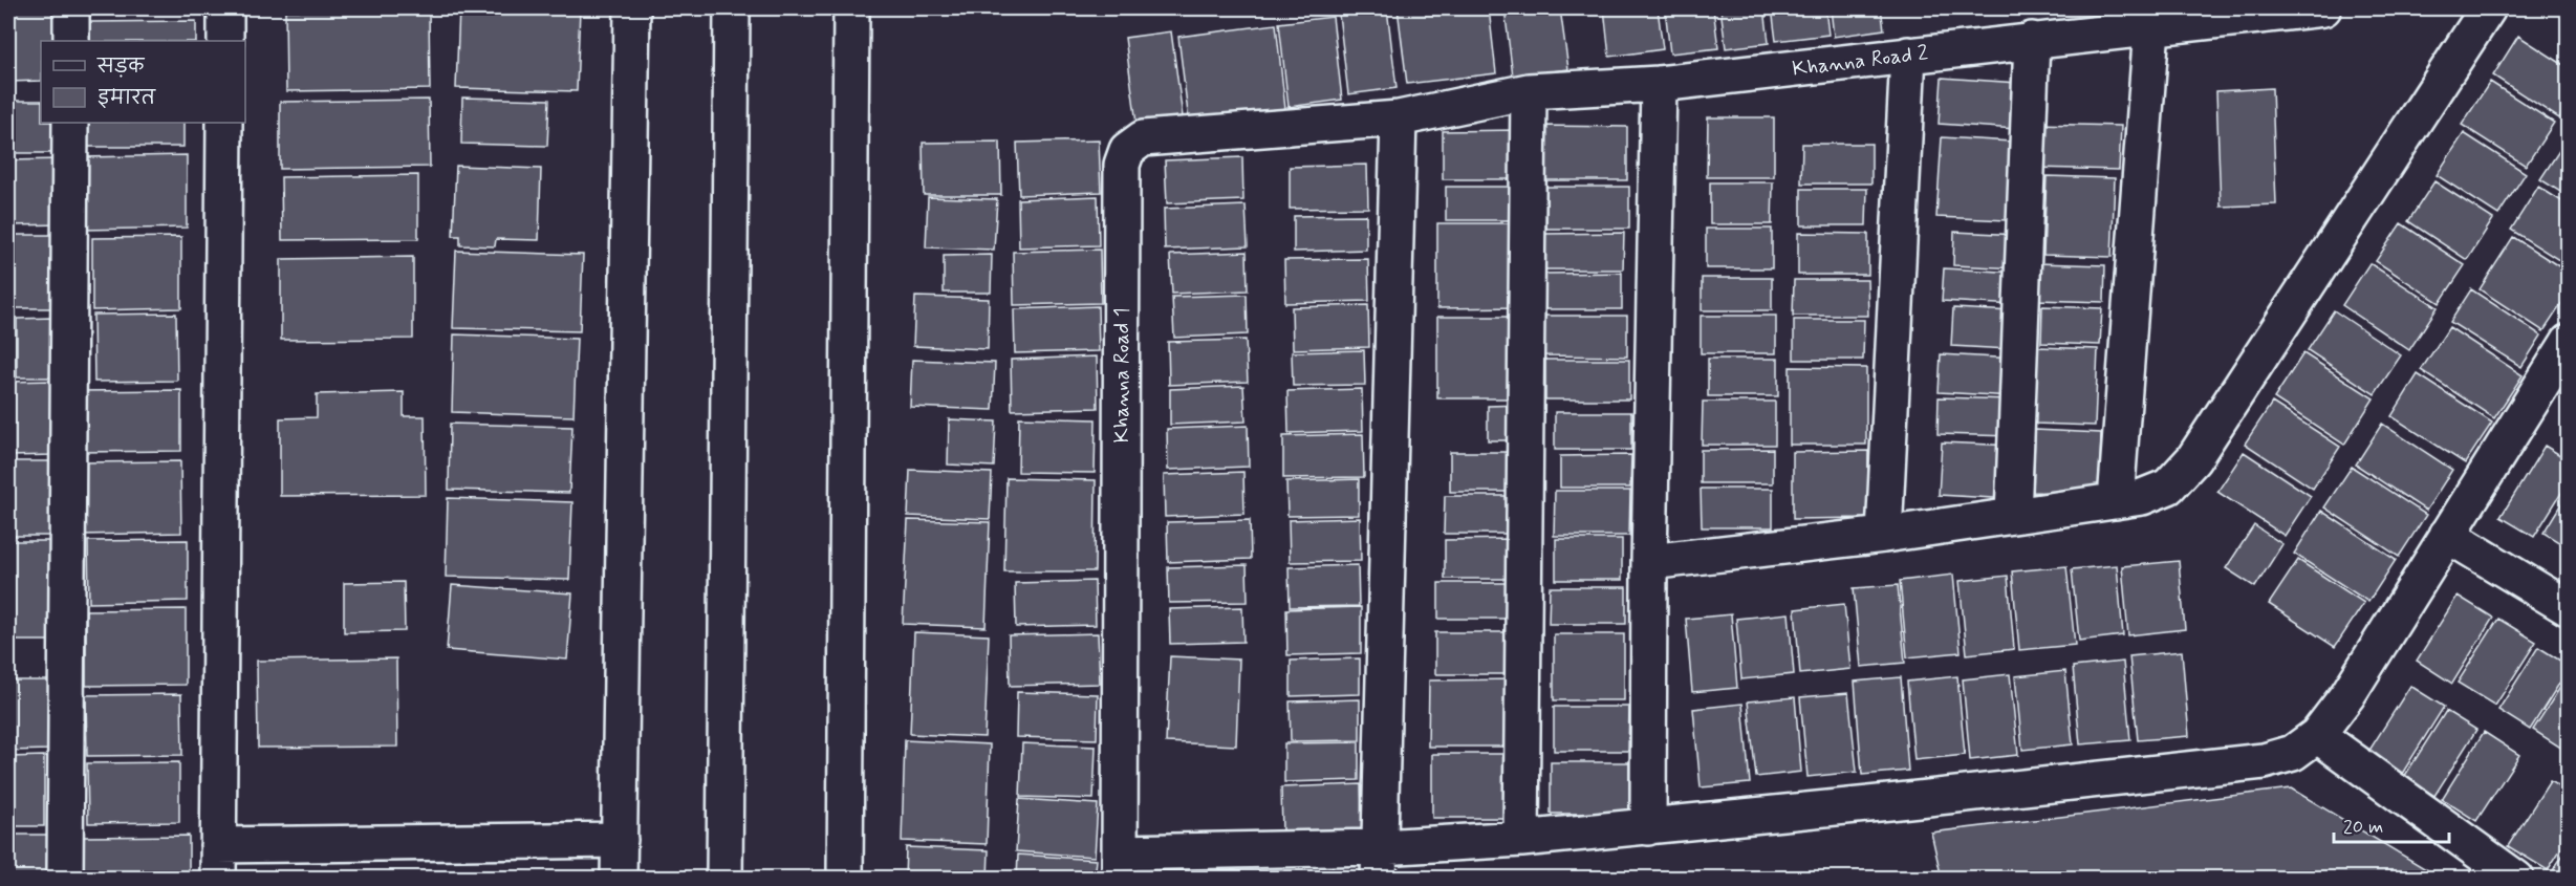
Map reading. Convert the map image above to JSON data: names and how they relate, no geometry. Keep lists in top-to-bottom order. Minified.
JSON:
{"streets":{"street":["Khanna Road 2","Khanna Road 1"]},"crossings":[["Khanna Road 2","Khanna Road 1"]],"legend":["सड़क","इमारत"],"scale_bar":"20 m"}
